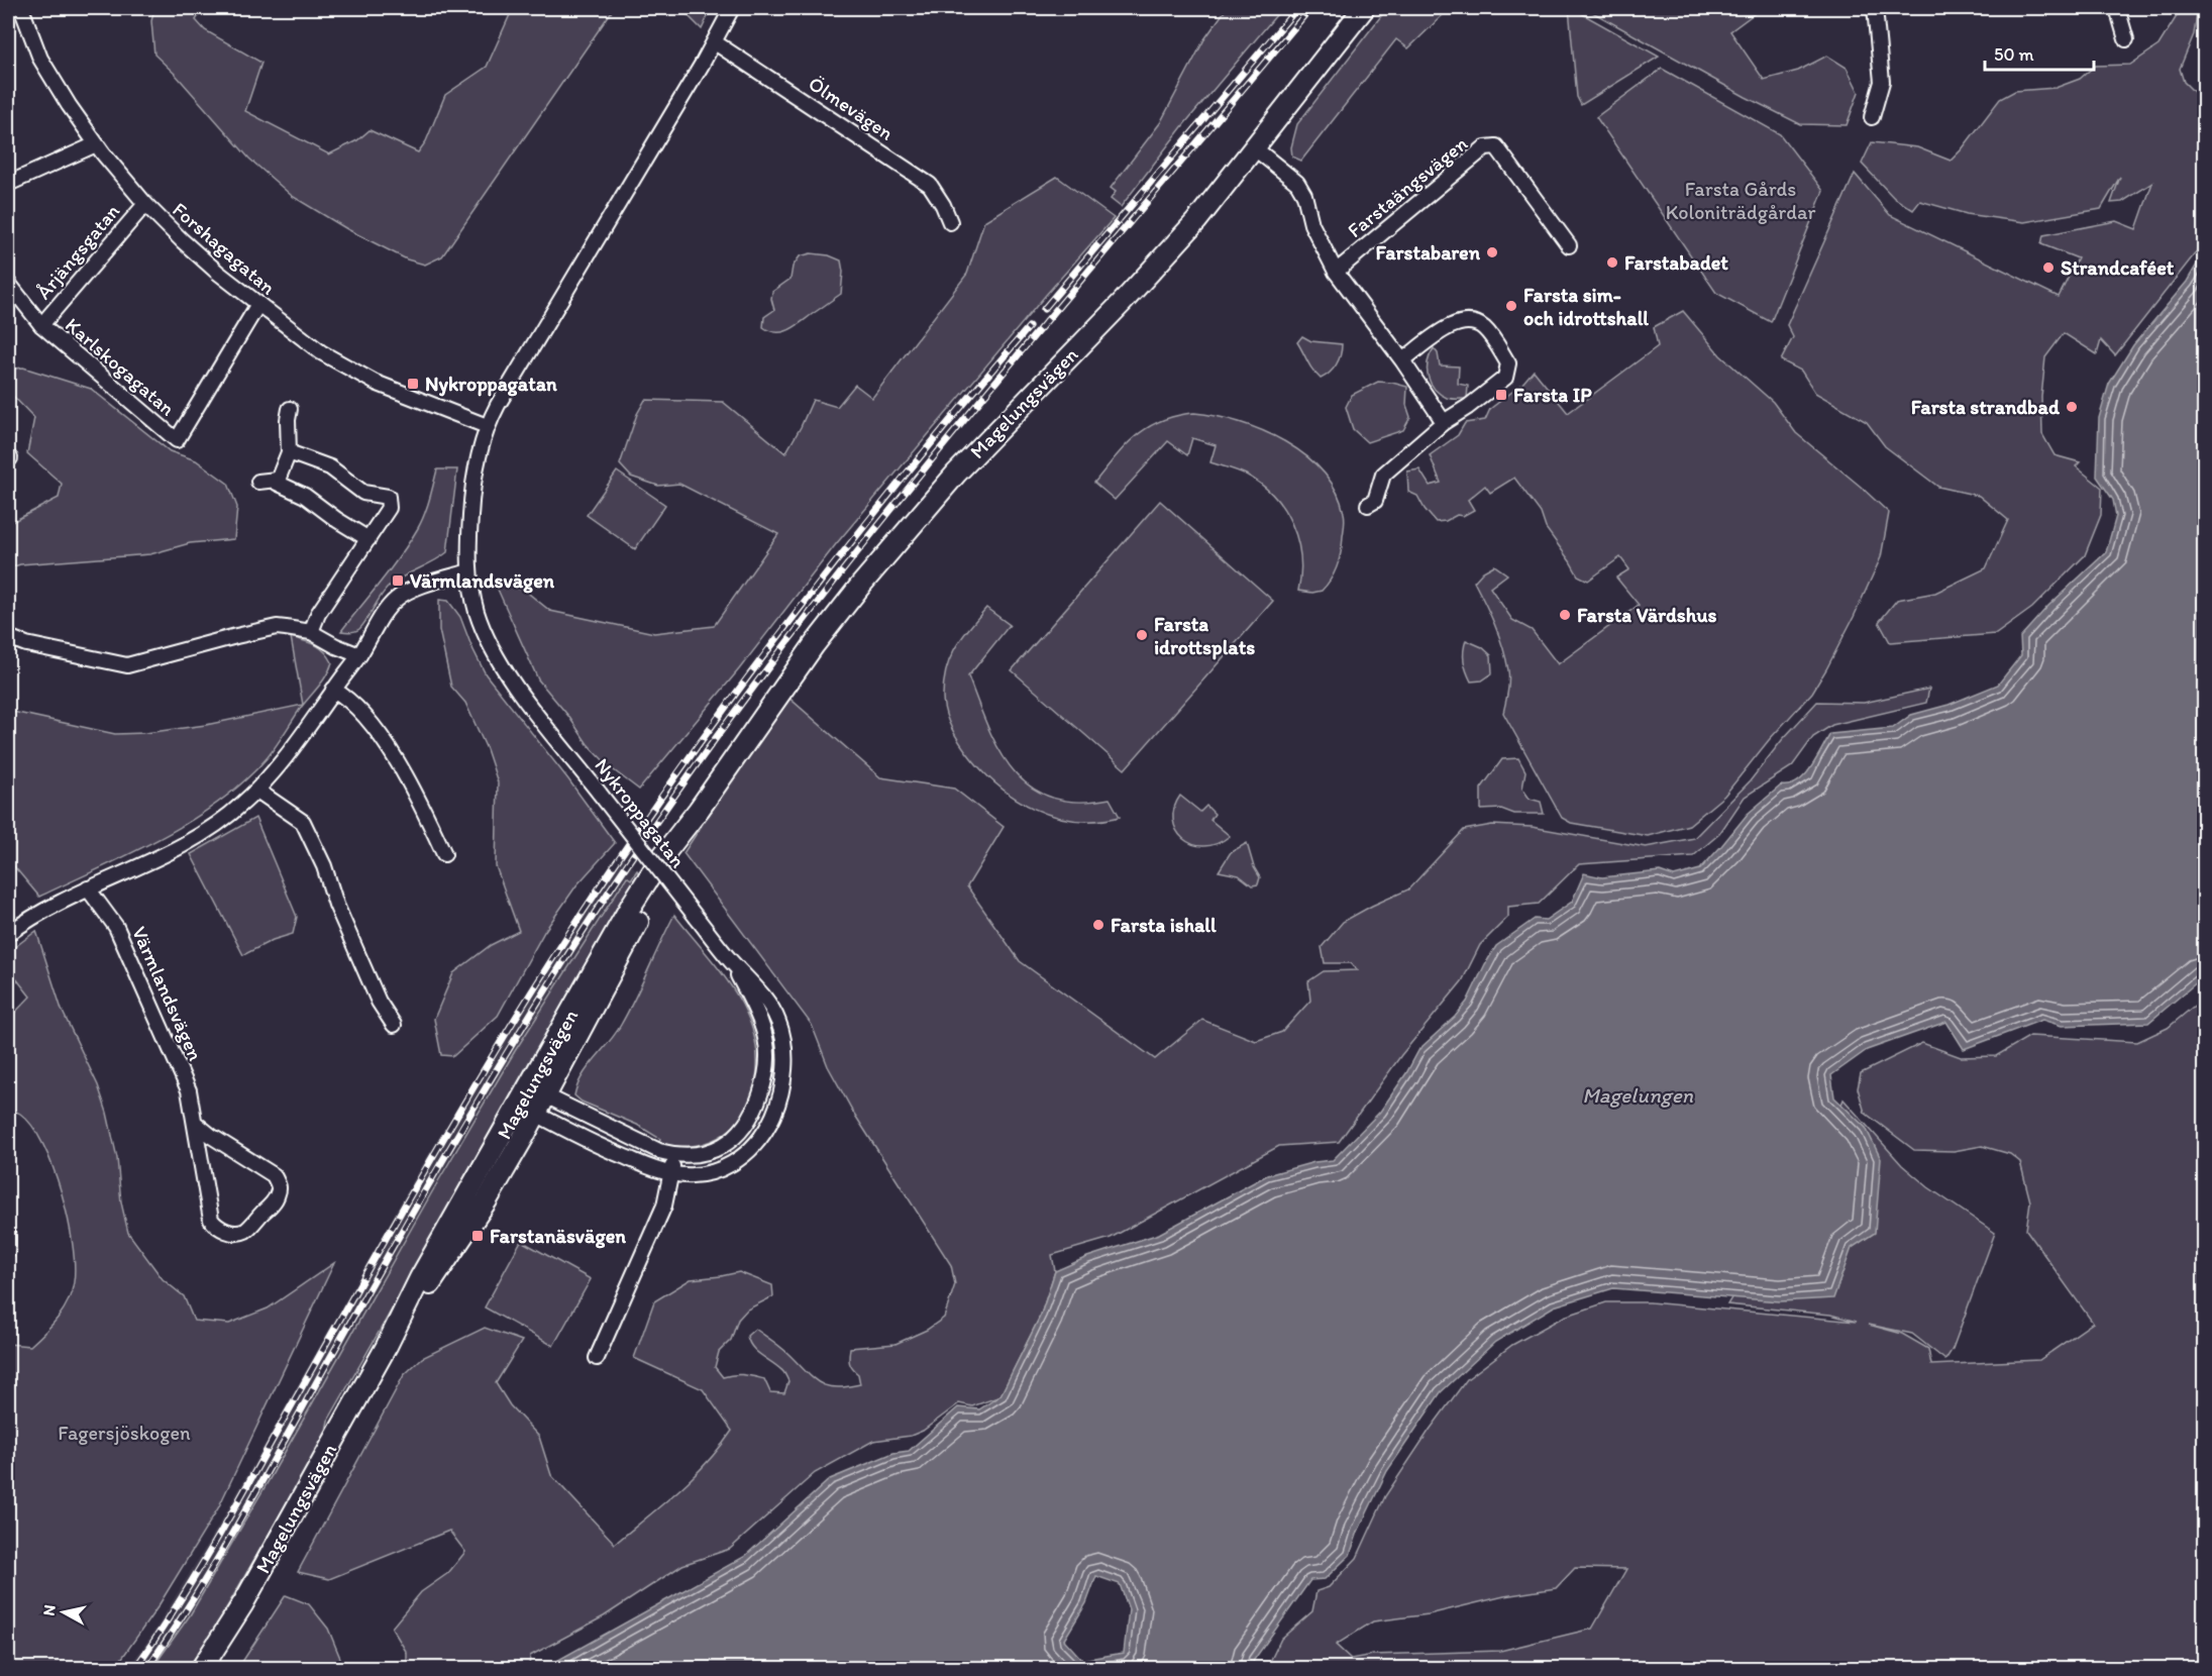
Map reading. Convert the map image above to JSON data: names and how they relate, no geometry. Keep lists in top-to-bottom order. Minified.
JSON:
{"streets":{"main road":["Magelungsvägen"],"street":["Ölmevägen","Farstaängsvägen","Forshagagatan","Årjängsgatan","Karlskogagatan","Nykroppagatan","Värmlandsvägen"]},"crossings":[["Ölmevägen","Nykroppagatan"],["Farstaängsvägen","Magelungsvägen"],["Forshagagatan","Årjängsgatan"],["Forshagagatan","Karlskogagatan"],["Forshagagatan","Nykroppagatan"],["Årjängsgatan","Karlskogagatan"],["Magelungsvägen","Nykroppagatan"]],"water":["Magelungen"],"parks":["Farsta Gårds Koloniträdgårdar","Fagersjöskogen"],"places":{"other":["Farstabaren","Farstabadet","Strandcaféet","Farsta sim- och idrottshall","Farsta strandbad","Farsta Värdshus","Farsta idrottsplats","Farsta ishall"],"transit":["Nykroppagatan","Farsta IP","Värmlandsvägen","Farstanäsvägen"]},"scale_bar":"50 m","north":"left"}
